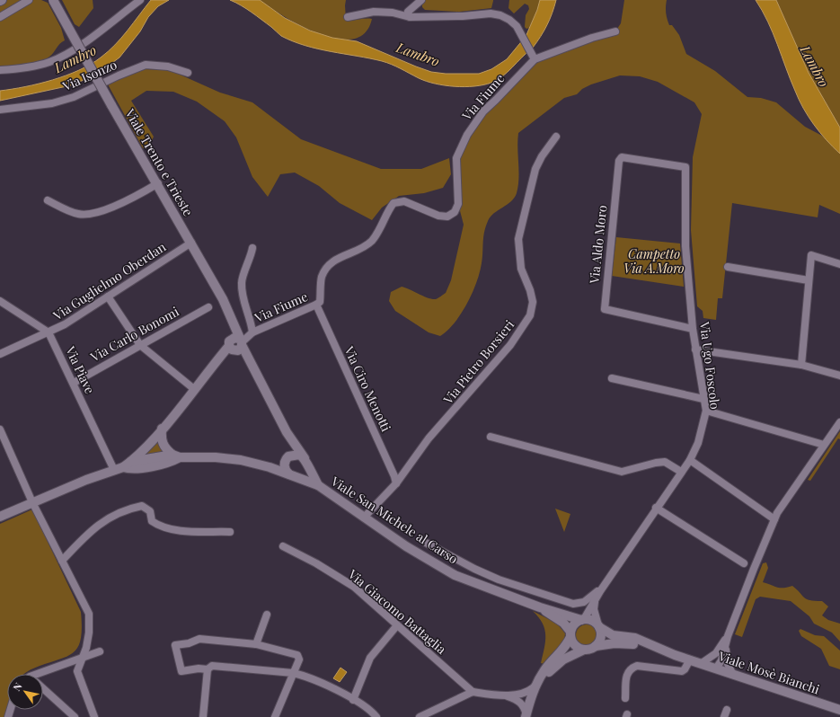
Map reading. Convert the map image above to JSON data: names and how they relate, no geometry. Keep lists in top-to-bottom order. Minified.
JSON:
{"streets":{"main road":["Viale Trento e Trieste","Viale San Michele al Carso","Viale Mosè Bianchi"],"street":["Via Isonzo","Via Fiume","Via Aldo Moro","Via Guglielmo Oberdan","Via Carlo Bonomi","Via Pietro Borsieri","Via Ugo Foscolo","Via Piave","Via Ciro Menotti","Via Giacomo Battaglia"]},"crossings":[["Via Fiume","Viale Trento e Trieste"],["Via Fiume","Via Ciro Menotti"],["Viale Trento e Trieste","Via Guglielmo Oberdan"],["Via Aldo Moro","Via Ugo Foscolo"],["Via Guglielmo Oberdan","Via Piave"],["Via Carlo Bonomi","Via Piave"],["Via Pietro Borsieri","Via Ciro Menotti"],["Via Pietro Borsieri","Viale San Michele al Carso"],["Via Ugo Foscolo","Viale San Michele al Carso"],["Via Ugo Foscolo","Viale Mosè Bianchi"],["Viale San Michele al Carso","Viale Mosè Bianchi"]],"water":["Lambro"],"parks":["Campetto Via A.Moro"],"north":"top left"}
